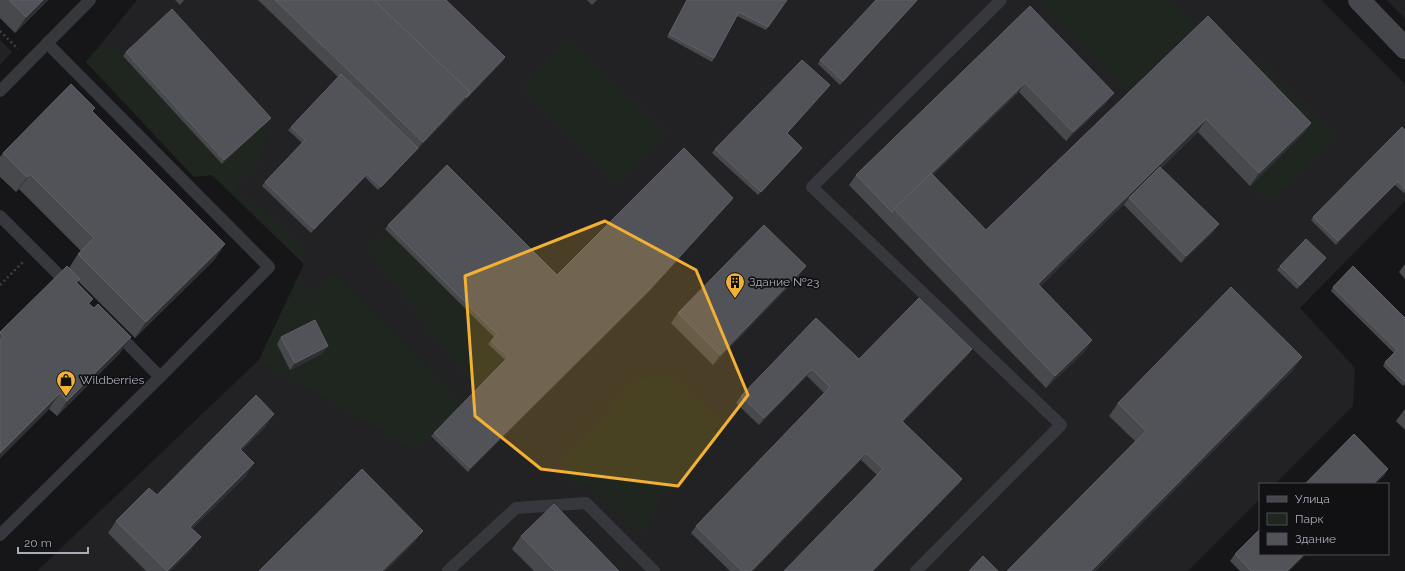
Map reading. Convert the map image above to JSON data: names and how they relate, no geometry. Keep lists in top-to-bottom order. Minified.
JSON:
{"places":{"building":["Здание №23"],"shop":["Wildberries"]},"legend":["Улица","Парк","Здание"],"scale_bar":"20 m"}
